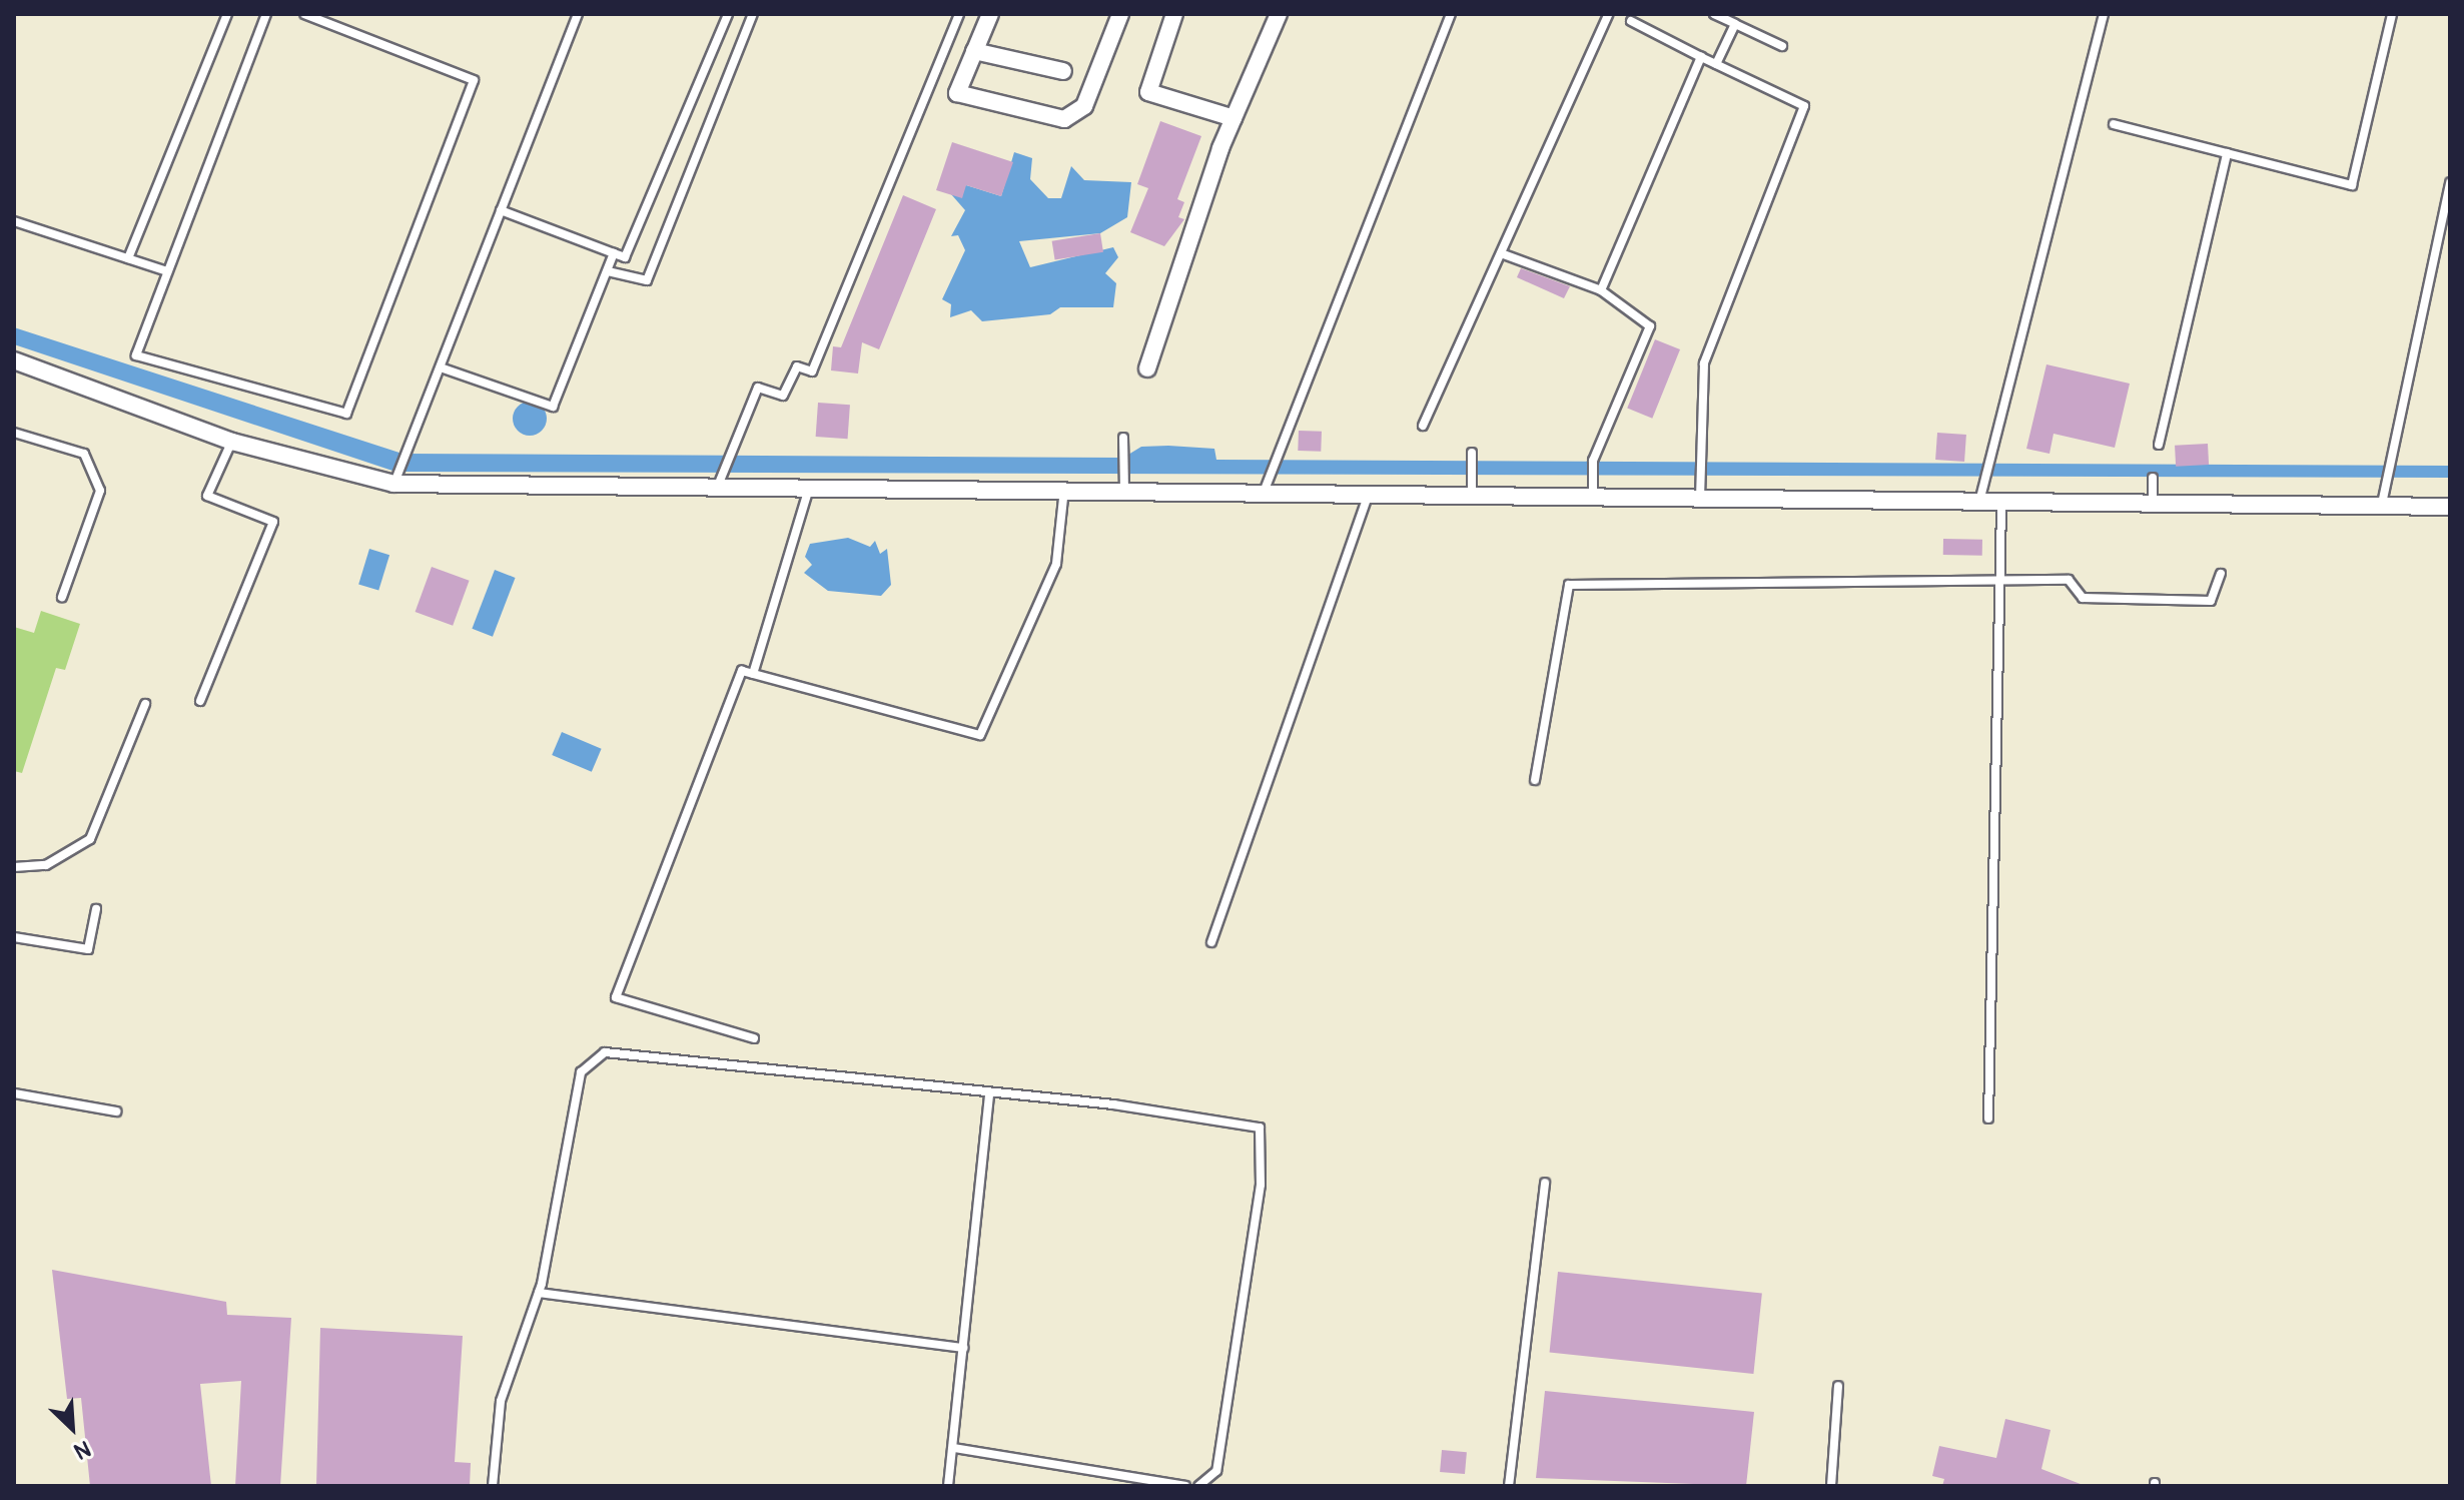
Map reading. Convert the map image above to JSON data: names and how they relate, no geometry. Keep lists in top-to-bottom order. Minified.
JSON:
{"north":"bottom right"}
